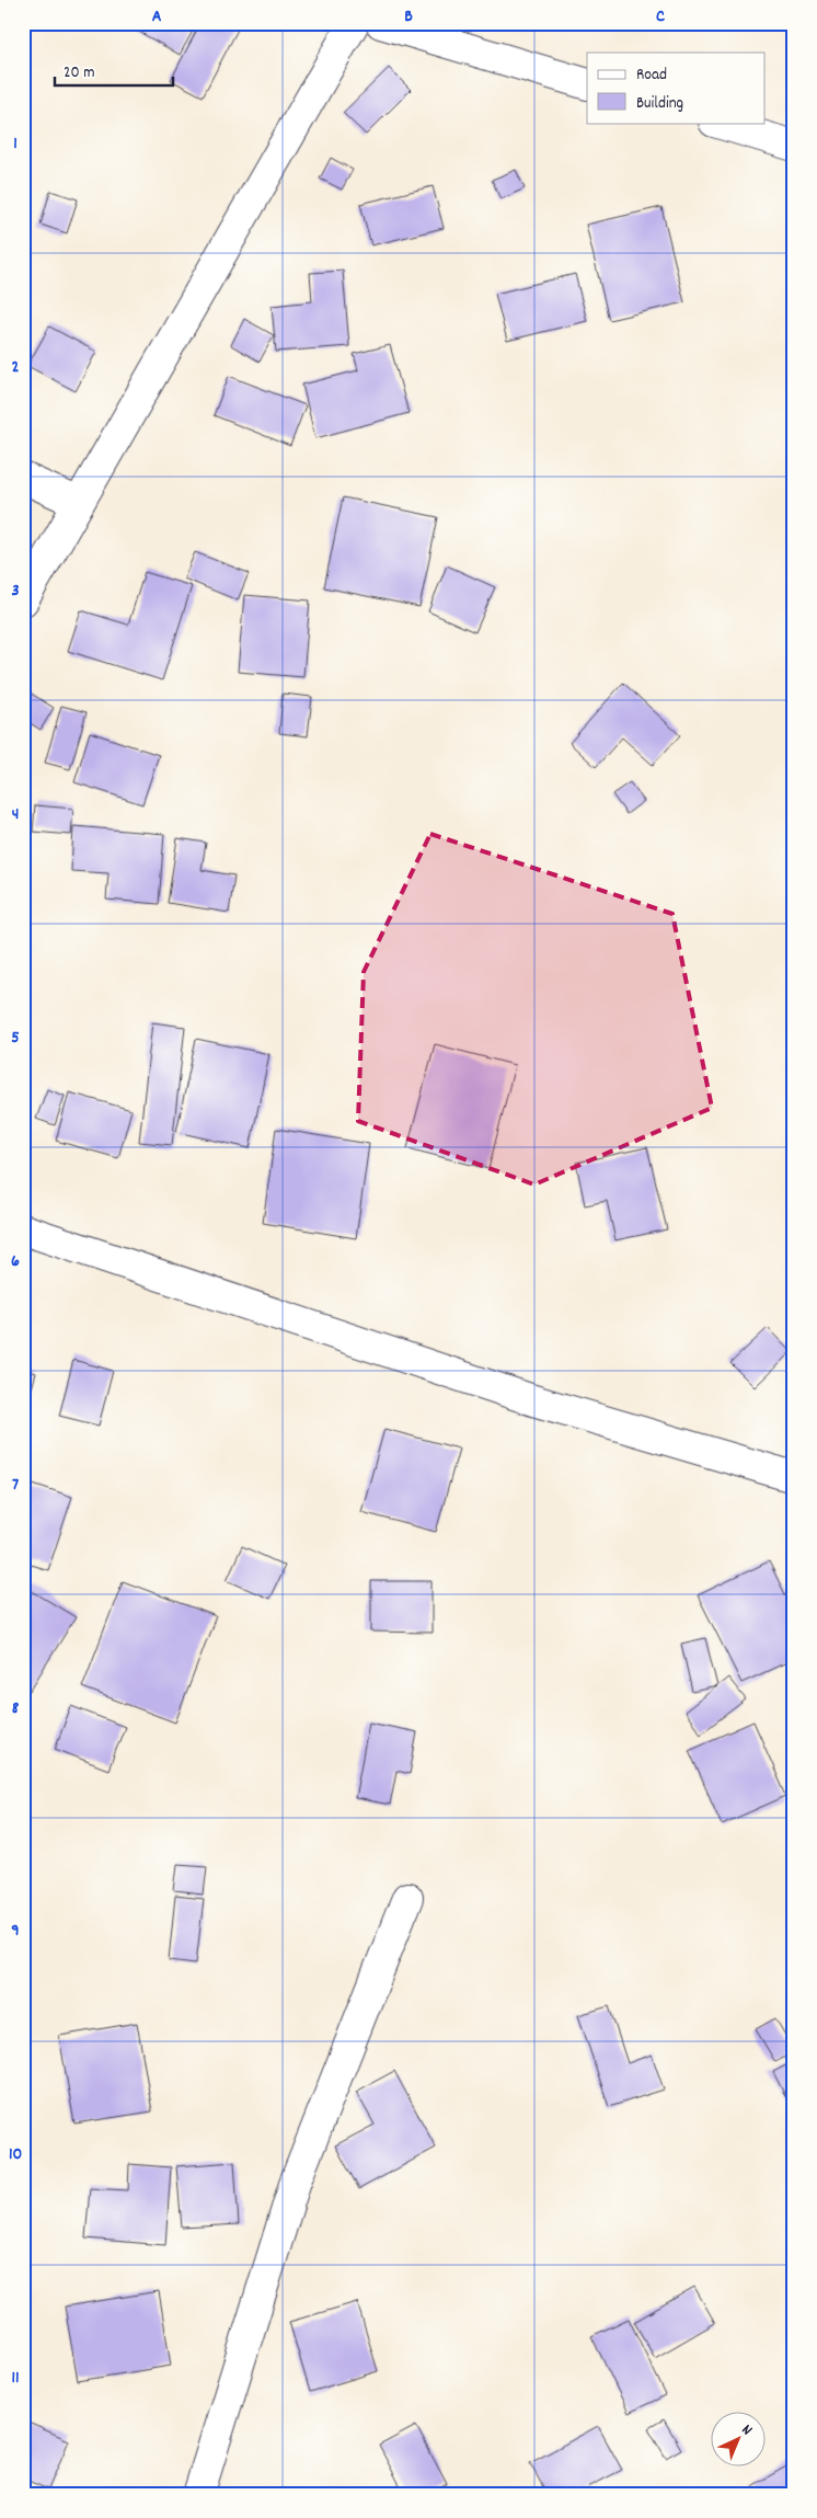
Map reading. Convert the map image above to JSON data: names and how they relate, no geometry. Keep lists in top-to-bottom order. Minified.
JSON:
{"legend":["Road","Building"],"scale_bar":"20 m","north":"top right","grid":{"columns":["A","B","C"],"rows":["1","2","3","4","5","6","7","8","9","10","11"]}}
